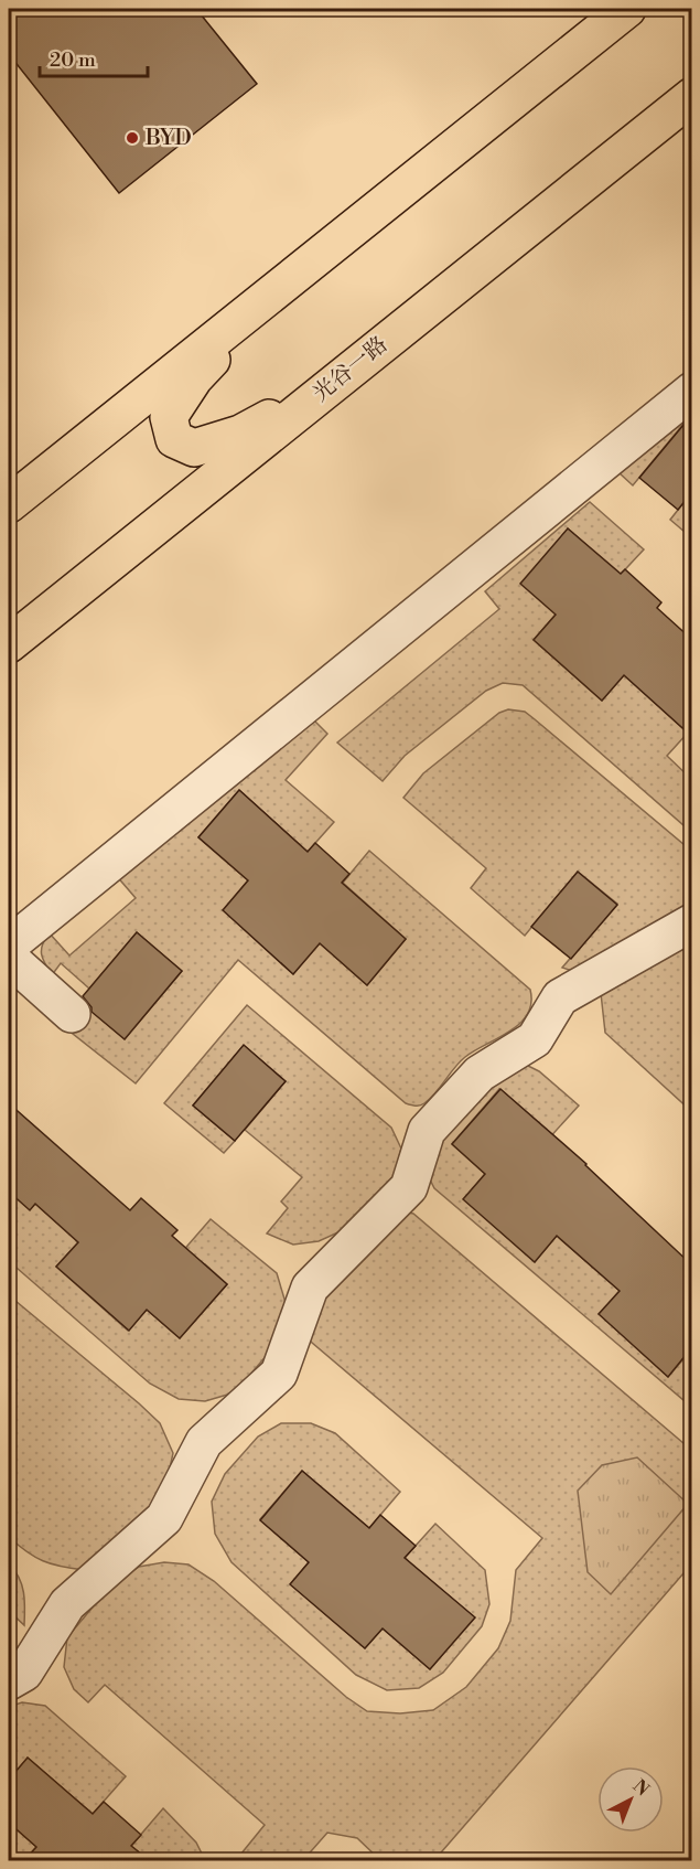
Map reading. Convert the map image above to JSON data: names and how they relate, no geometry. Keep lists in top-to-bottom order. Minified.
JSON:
{"streets":{"main road":["光谷一路"]},"places":["BYD"],"scale_bar":"20 m","north":"top right"}
